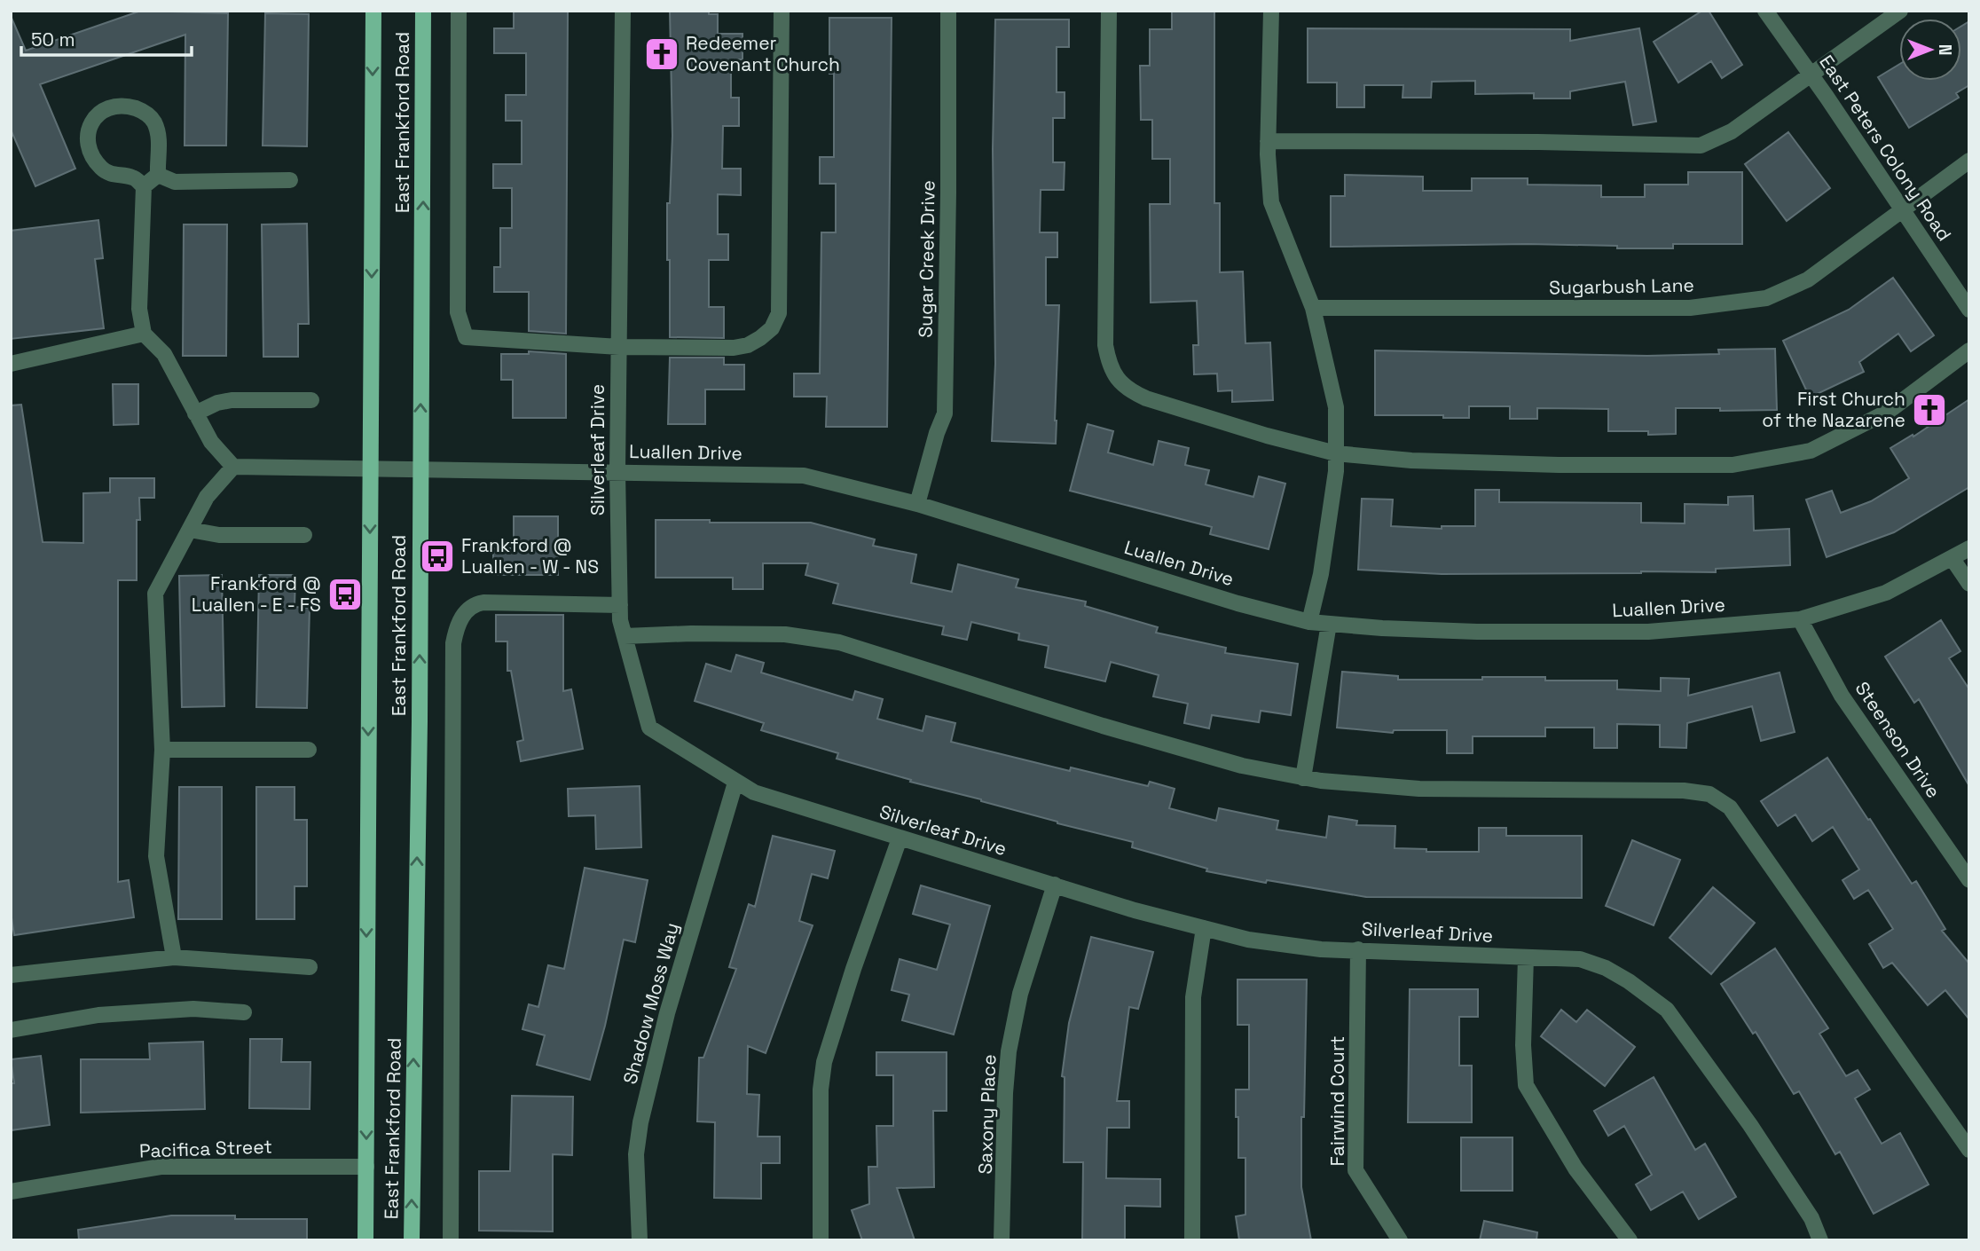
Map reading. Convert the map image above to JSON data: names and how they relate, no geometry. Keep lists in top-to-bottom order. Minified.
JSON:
{"streets":{"main road":["East Frankford Road"],"street":["East Peters Colony Road","Sugar Creek Drive","Sugarbush Lane","Silverleaf Drive","Luallen Drive","Steenson Drive","Shadow Moss Way","Fairwind Court","Saxony Place","Pacifica Street"]},"crossings":[["East Frankford Road","Luallen Drive"],["East Frankford Road","Pacifica Street"],["East Peters Colony Road","Sugarbush Lane"],["Sugar Creek Drive","Luallen Drive"],["Silverleaf Drive","Luallen Drive"],["Silverleaf Drive","Shadow Moss Way"],["Silverleaf Drive","Fairwind Court"],["Silverleaf Drive","Saxony Place"],["Luallen Drive","Steenson Drive"]],"places":{"church":["Redeemer Covenant Church","First Church of the Nazarene"],"bus stop":["Frankford @ Luallen - W - NS","Frankford @ Luallen - E - FS"]},"scale_bar":"50 m","north":"right"}
